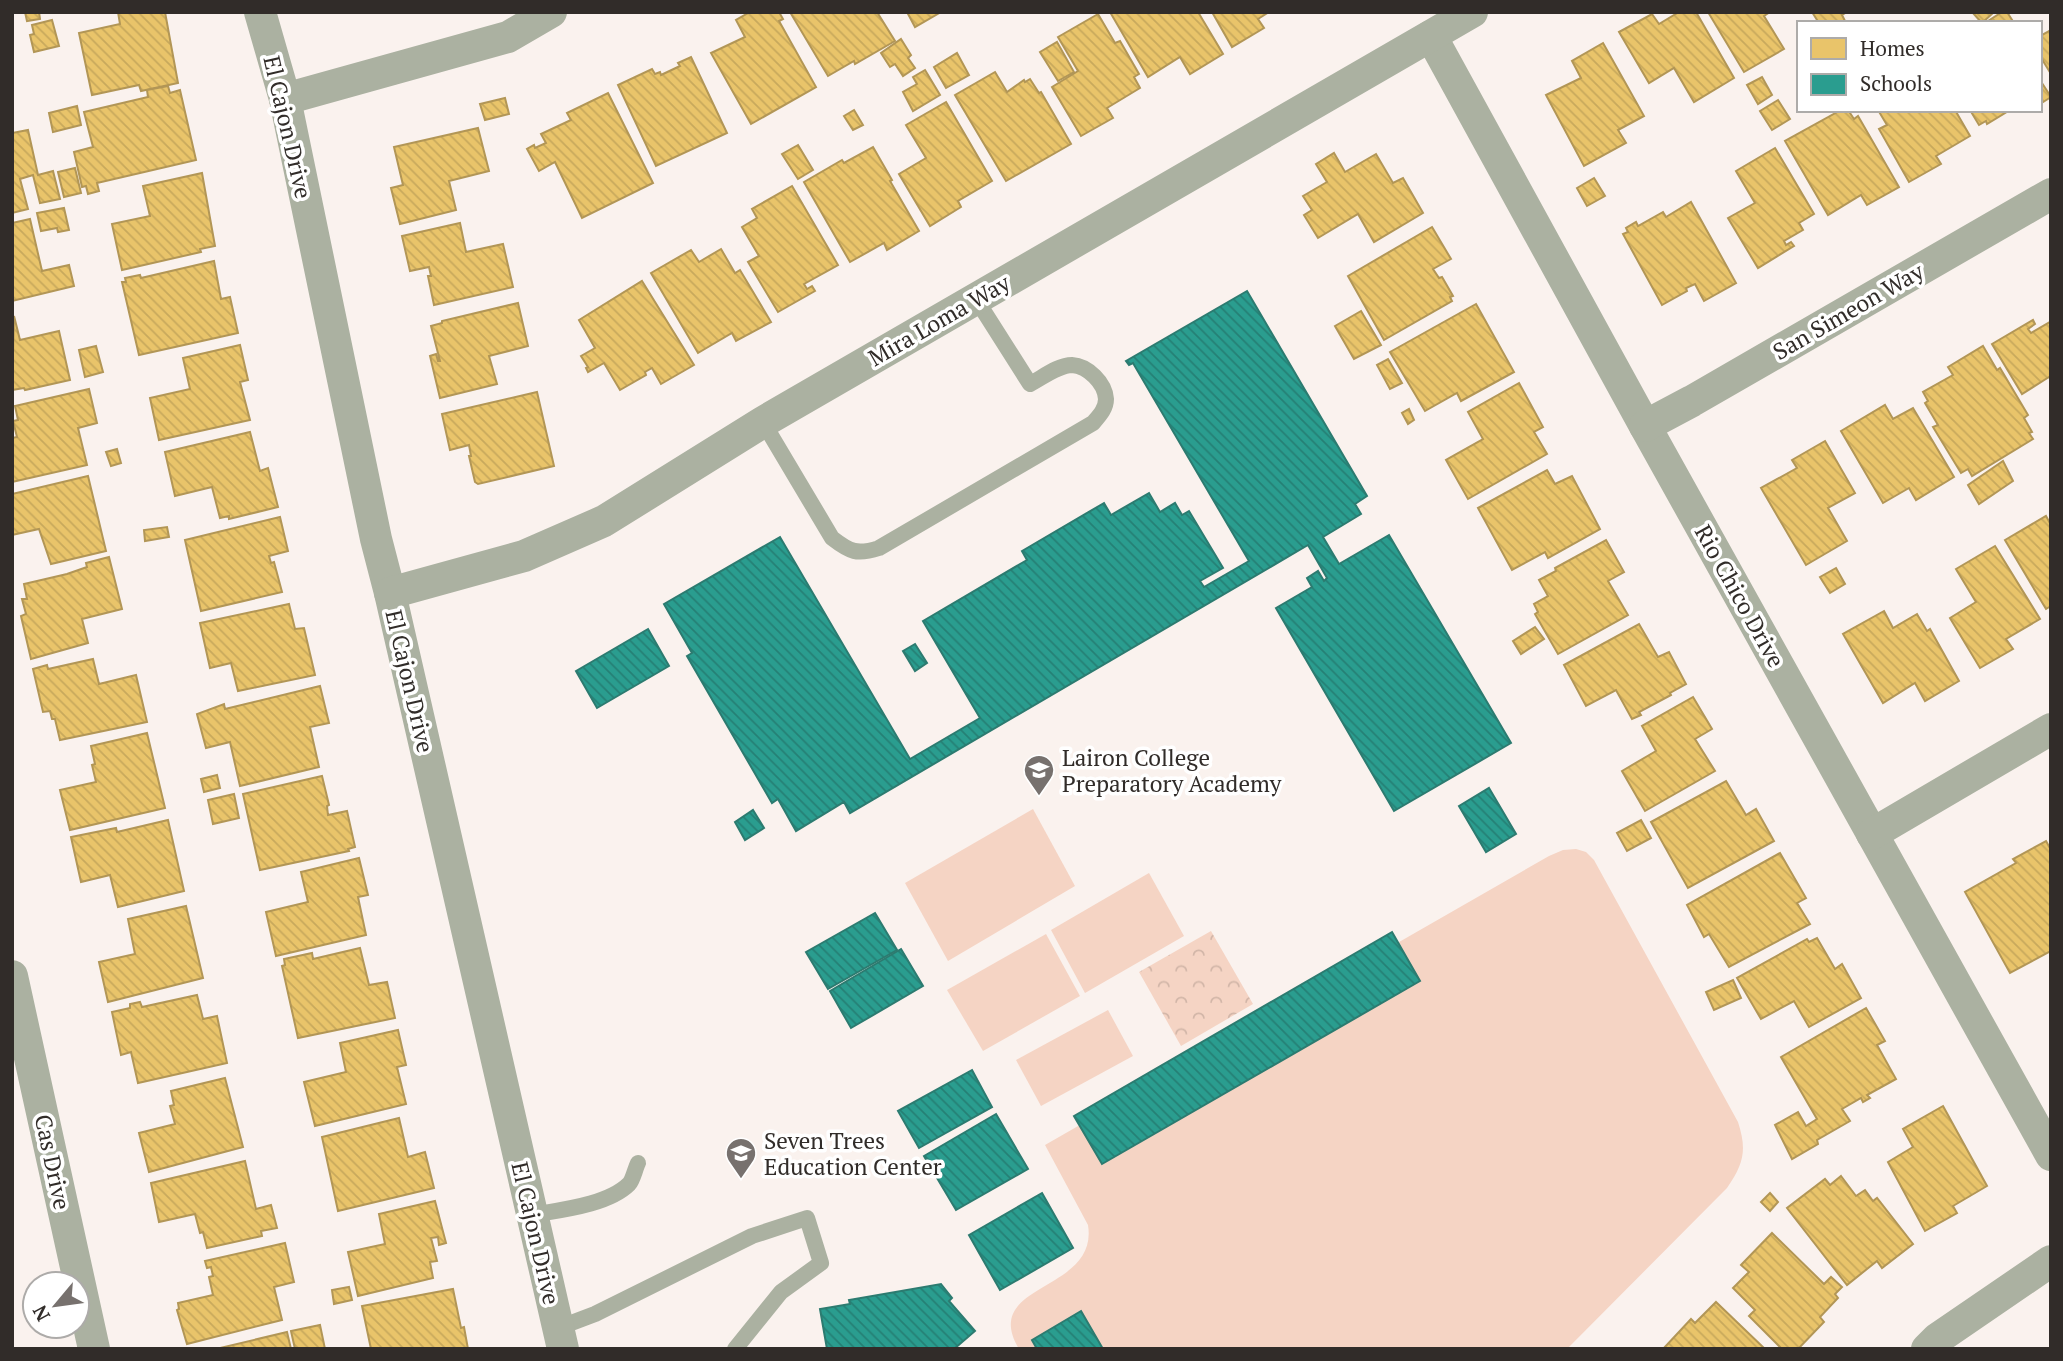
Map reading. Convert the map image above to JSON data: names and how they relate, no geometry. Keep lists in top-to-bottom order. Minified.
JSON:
{"streets":{"street":["El Cajon Drive","San Simeon Way","Mira Loma Way","Rio Chico Drive","Cas Drive"]},"crossings":[["El Cajon Drive","Mira Loma Way"],["San Simeon Way","Rio Chico Drive"],["Mira Loma Way","Rio Chico Drive"]],"places":{"school or university":["Lairon College Preparatory Academy","Seven Trees Education Center"]},"legend":["Homes","Schools"],"north":"bottom left"}
